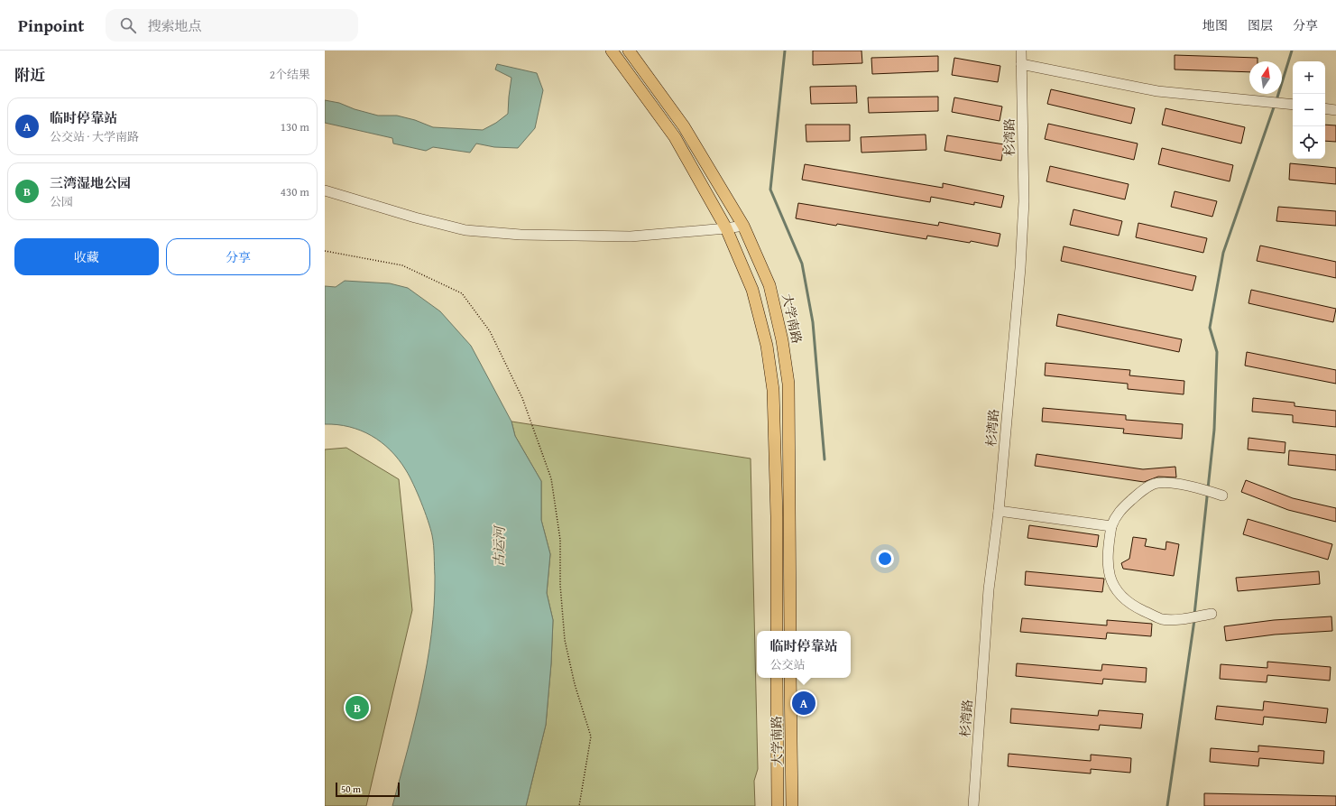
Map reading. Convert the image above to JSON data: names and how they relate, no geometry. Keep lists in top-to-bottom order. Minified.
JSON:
{"streets":{"main road":["大学南路"],"street":["杉湾路"]},"water":["古运河"],"scale_bar":"50 m","north":"top","page":{"header":"Pinpoint","search":"搜索地点","nav":["地图","图层","分享"],"heading":["附近","2个结果"],"map_buttons":["+","−"],"list":[{"mark":"A","name":"临时停靠站","note":"公交站 · 大学南路","value":"130 m"},{"mark":"B","name":"三湾湿地公园","note":"公园","value":"430 m"}],"buttons":["收藏","分享"],"popup":["临时停靠站","公交站"],"pins":["A","B"],"scale":"50 m"}}
